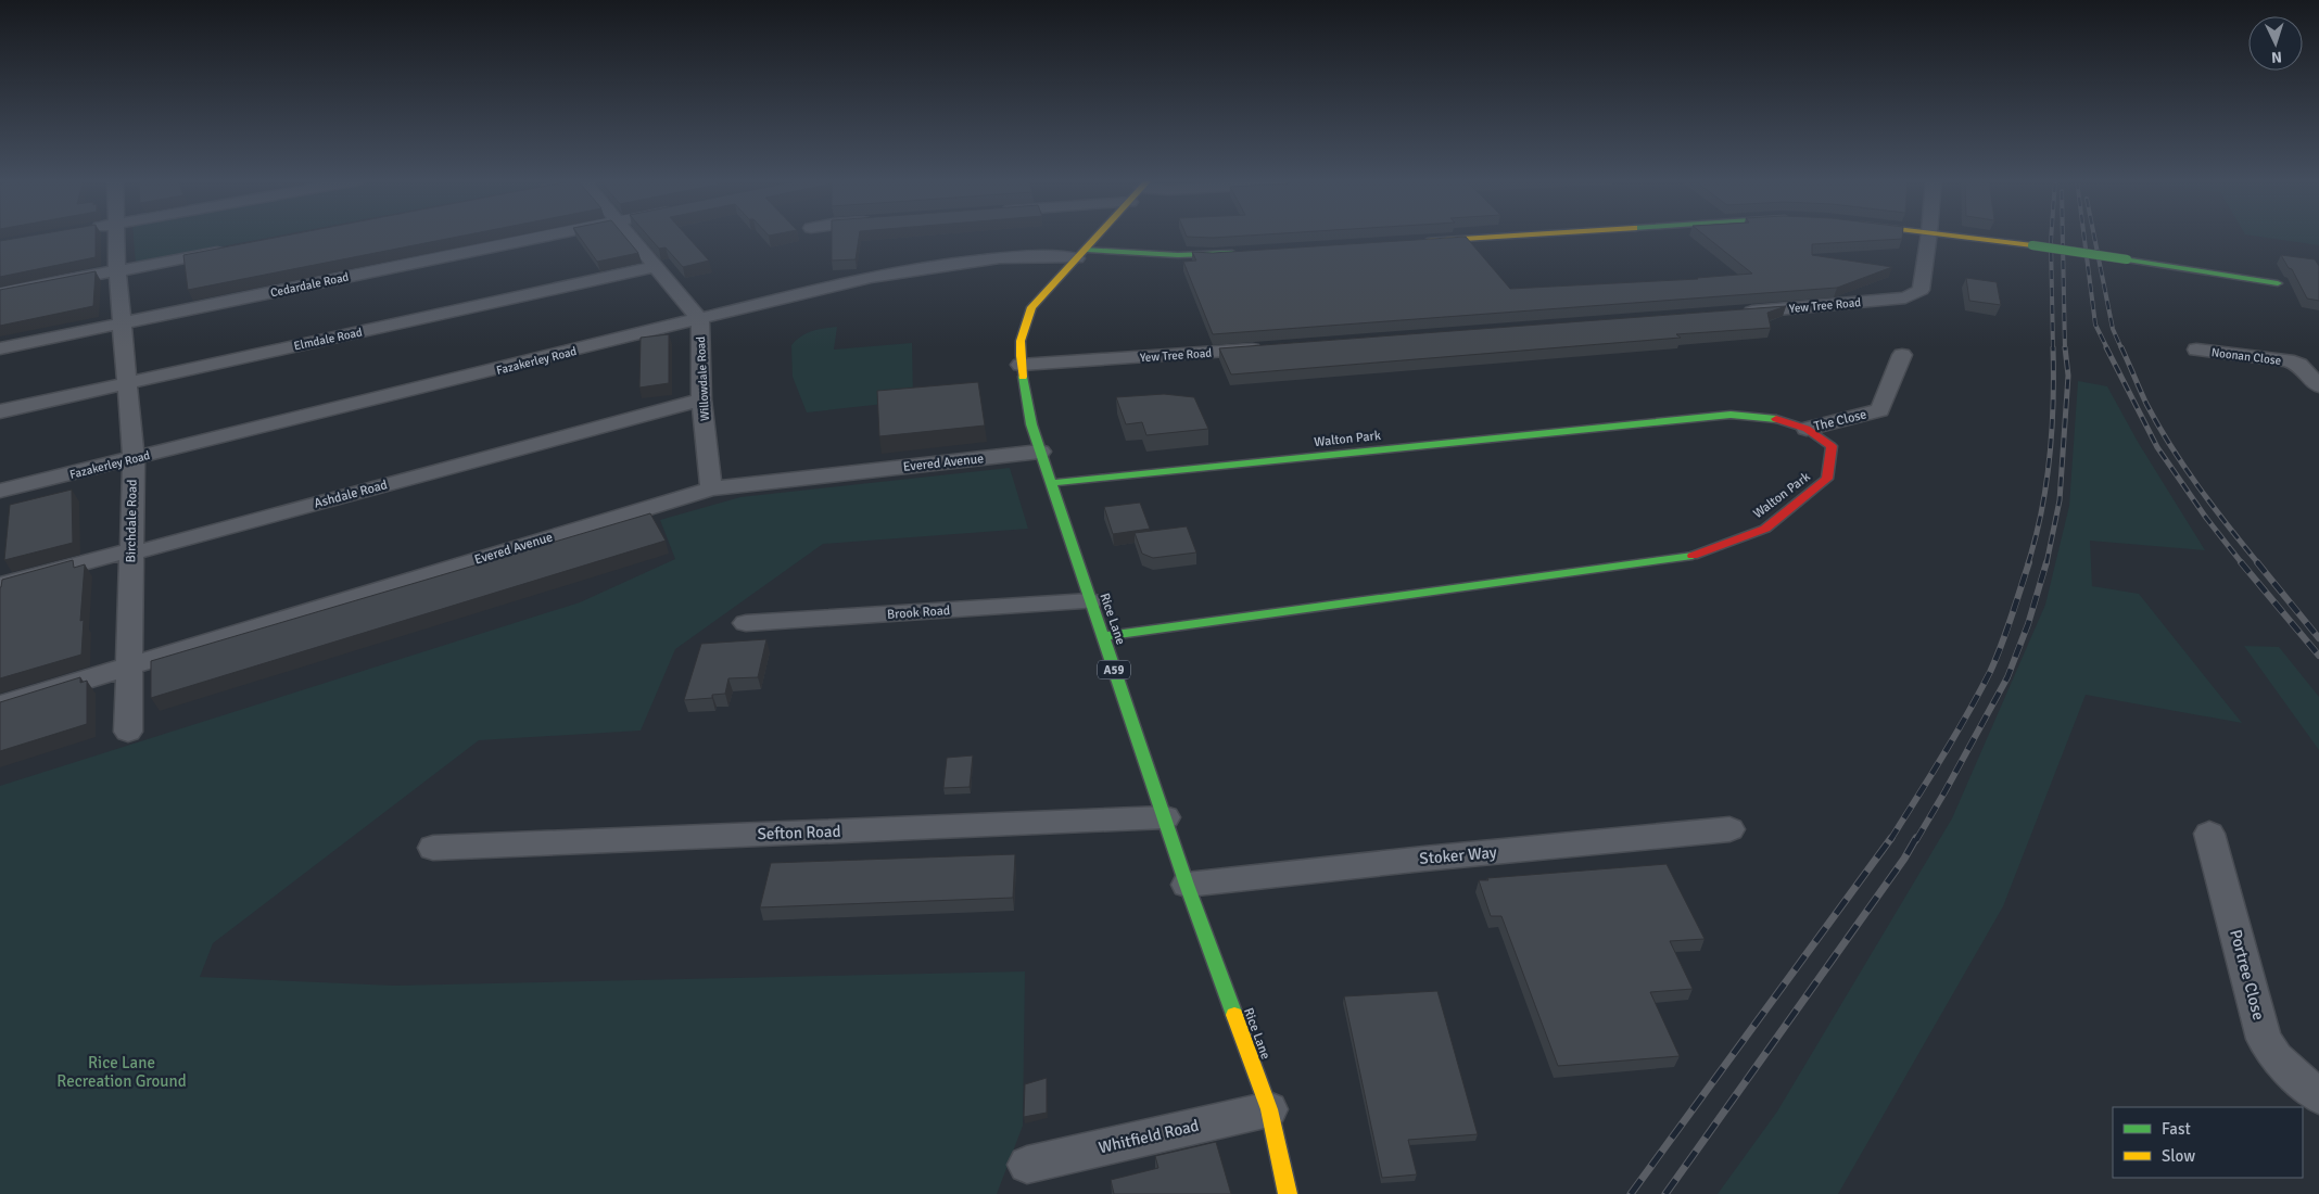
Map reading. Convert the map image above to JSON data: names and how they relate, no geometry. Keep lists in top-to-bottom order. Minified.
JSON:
{"streets":{"main road":["Walton Park","Rice Lane","A59"],"street":["Cedardale Road","Yew Tree Road","Elmdale Road","Noonan Close","Fazakerley Road","Willowdale Road","The Close","Evered Avenue","Ashdale Road","Birchdale Road","Brook Road","Sefton Road","Stoker Way","Portree Close","Whitfield Road"]},"crossings":[["Cedardale Road","Birchdale Road"],["Yew Tree Road","Rice Lane"],["Elmdale Road","Willowdale Road"],["Elmdale Road","Birchdale Road"],["Fazakerley Road","Willowdale Road"],["Fazakerley Road","Birchdale Road"],["Fazakerley Road","Rice Lane"],["Willowdale Road","Evered Avenue"],["Willowdale Road","Ashdale Road"],["The Close","Walton Park"],["Walton Park","Rice Lane"],["Evered Avenue","Birchdale Road"],["Evered Avenue","Rice Lane"],["Ashdale Road","Birchdale Road"],["Brook Road","Rice Lane"],["Rice Lane","Sefton Road"],["Rice Lane","Stoker Way"],["Rice Lane","Whitfield Road"]],"parks":["Rice Lane Recreation Ground"],"legend":["Fast","Slow"],"north":"bottom"}
